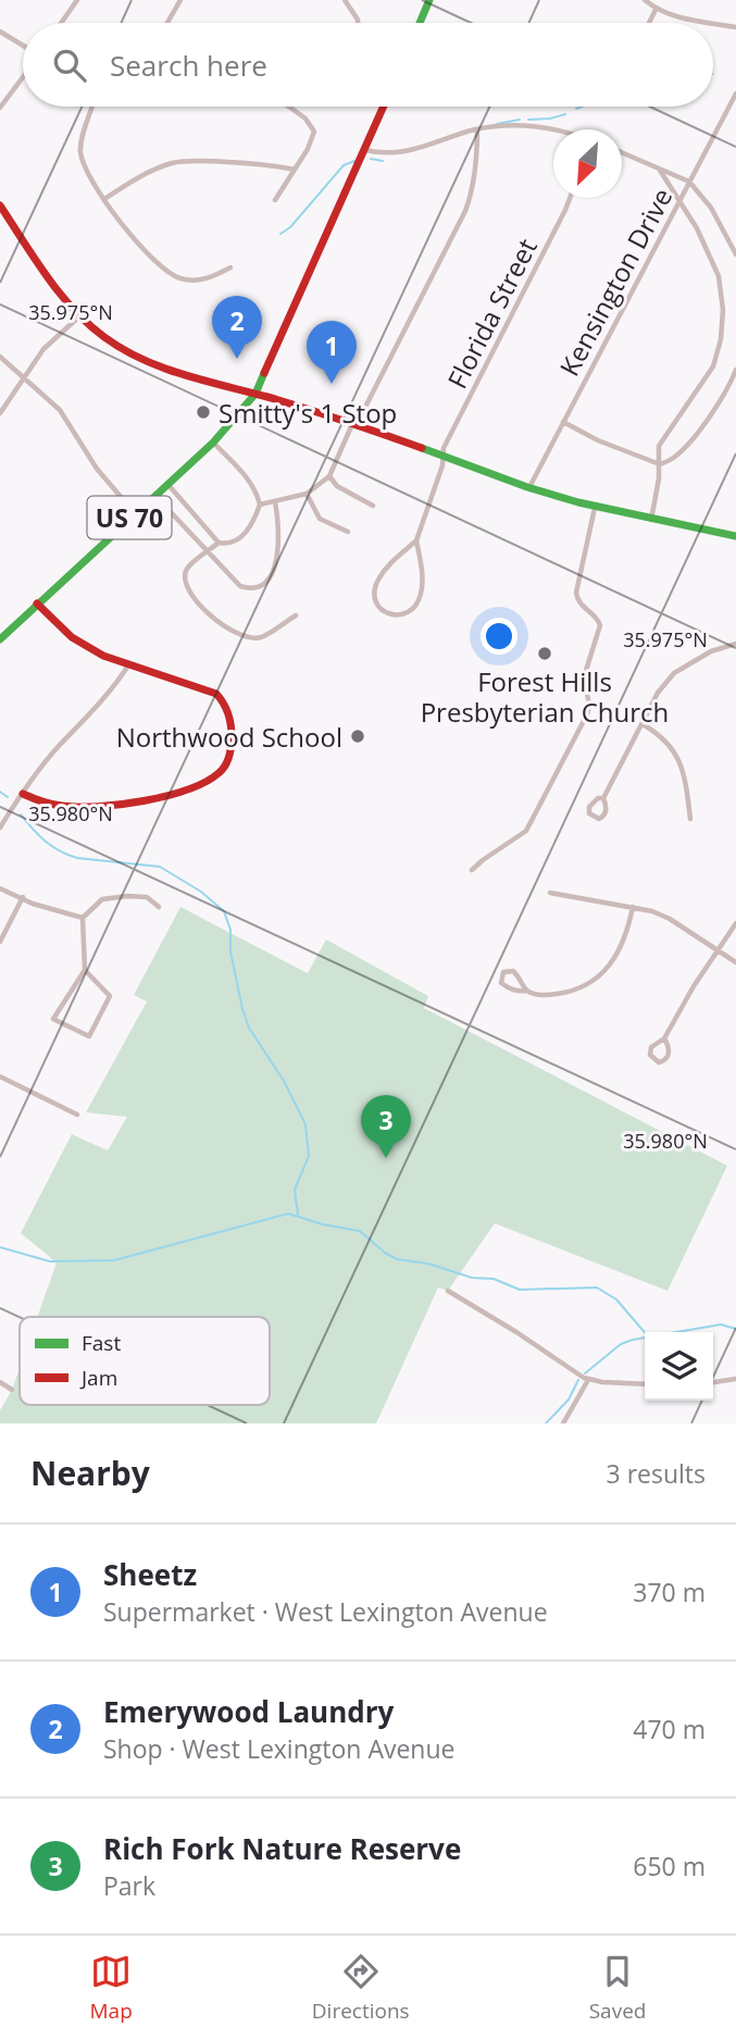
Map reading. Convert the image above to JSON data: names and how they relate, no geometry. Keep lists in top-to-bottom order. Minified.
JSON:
{"streets":{"street":["Kensington Drive","Florida Street","US 70"]},"places":["Smitty's 1 Stop","Forest Hills Presbyterian Church","Northwood School"],"legend":["Fast","Jam"],"north":"bottom left","page":{"search":"Search here","pins":["2","1","3"],"heading":["Nearby","3 results"],"list":[{"mark":"1","name":"Sheetz","note":"Supermarket · West Lexington Avenue","value":"370 m"},{"mark":"2","name":"Emerywood Laundry","note":"Shop · West Lexington Avenue","value":"470 m"},{"mark":"3","name":"Rich Fork Nature Reserve","note":"Park","value":"650 m"}],"nav":["Map","Directions","Saved"]},"coordinates":["35.975°N","35.980°N"]}
